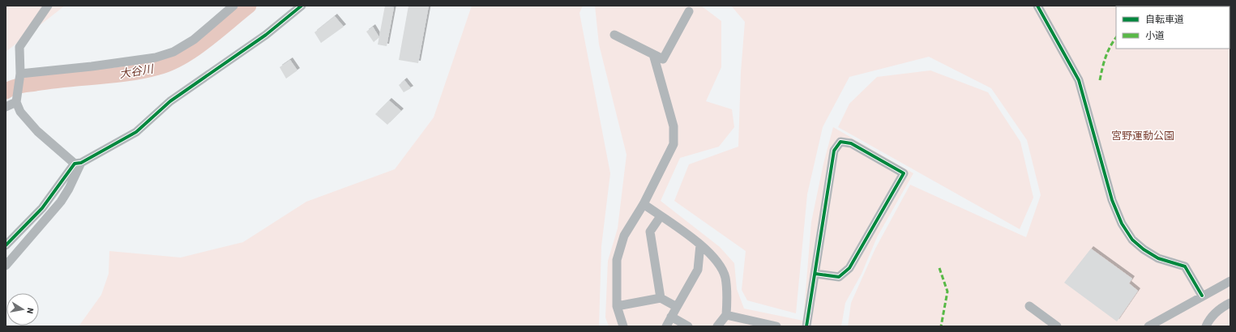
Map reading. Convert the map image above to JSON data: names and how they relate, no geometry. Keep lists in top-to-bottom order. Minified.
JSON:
{"water":["大谷川"],"parks":["宮野運動公園"],"legend":["自転車道","小道"],"north":"right"}
